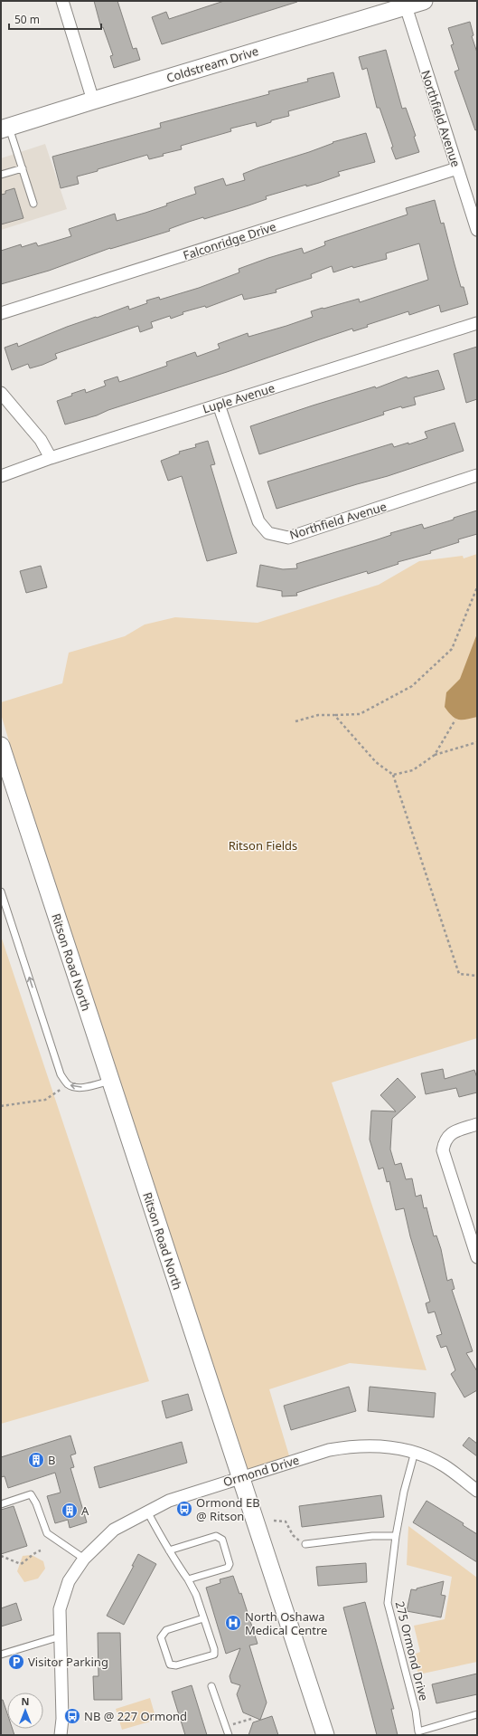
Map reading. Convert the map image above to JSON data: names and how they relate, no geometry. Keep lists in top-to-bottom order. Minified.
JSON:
{"streets":{"main road":["Coldstream Drive","Ritson Road North"],"street":["Northfield Avenue","Falconridge Drive","Luple Avenue","Ormond Drive"],"lane":["275 Ormond Drive"]},"crossings":[["Coldstream Drive","Northfield Avenue"],["Northfield Avenue","Falconridge Drive"],["Northfield Avenue","Luple Avenue"],["Ritson Road North","Ormond Drive"],["Ormond Drive","275 Ormond Drive"]],"parks":["Ritson Fields"],"places":{"building":["B","A"],"bus stop":["Ormond EB @ Ritson","NB @ 227 Ormond"],"hospital":["North Oshawa Medical Centre"],"parking":["Visitor Parking"]},"scale_bar":"50 m","north":"top"}
